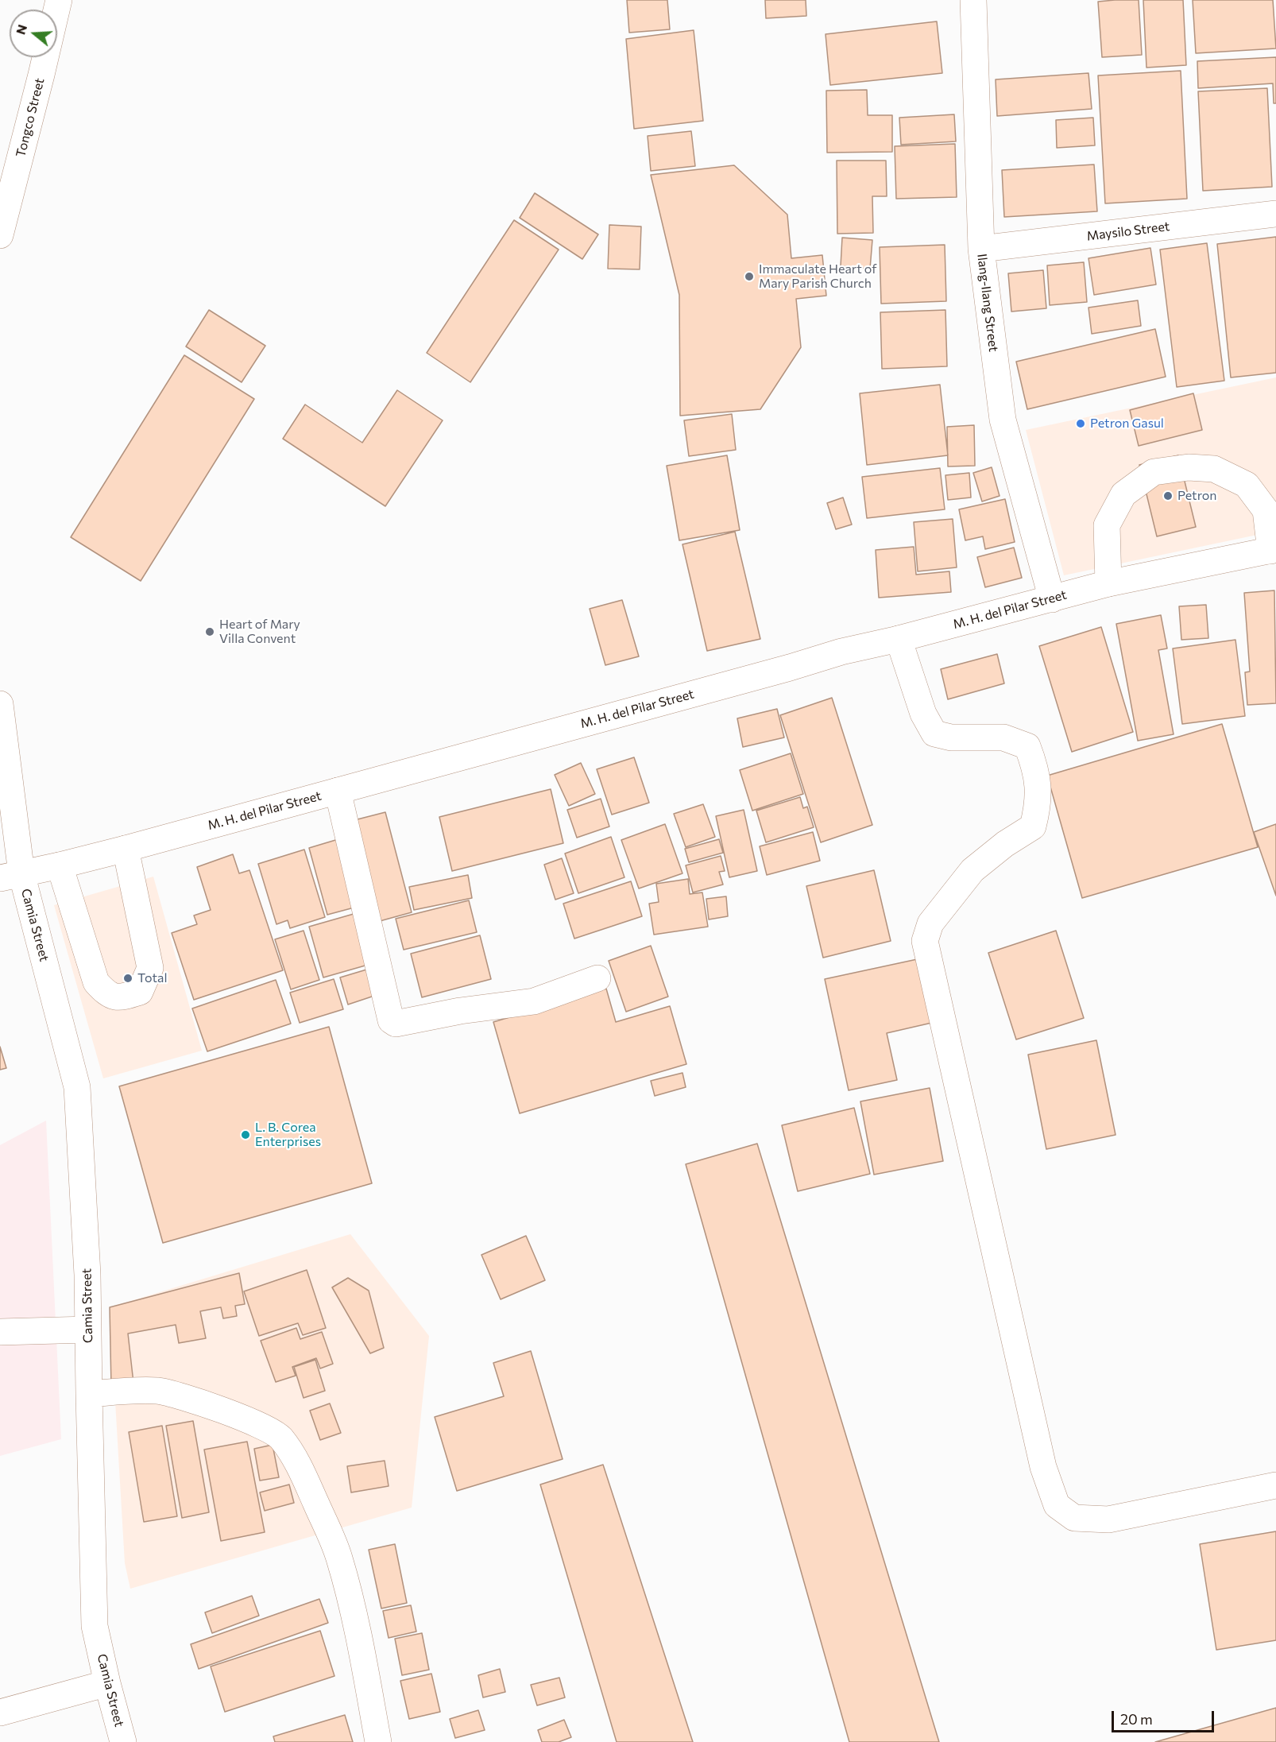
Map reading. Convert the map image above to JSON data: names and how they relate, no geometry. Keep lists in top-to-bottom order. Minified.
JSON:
{"streets":{"street":["Tongco Street","Maysilo Street","Ilang-Ilang Street","M. H. del Pilar Street","Camia Street"]},"crossings":[["Maysilo Street","Ilang-Ilang Street"],["Ilang-Ilang Street","M. H. del Pilar Street"],["M. H. del Pilar Street","Camia Street"]],"places":["Immaculate Heart of Mary Parish Church","Petron Gasul","Petron","Heart of Mary Villa Convent","Total","L. B. Corea Enterprises"],"scale_bar":"20 m","north":"left"}
